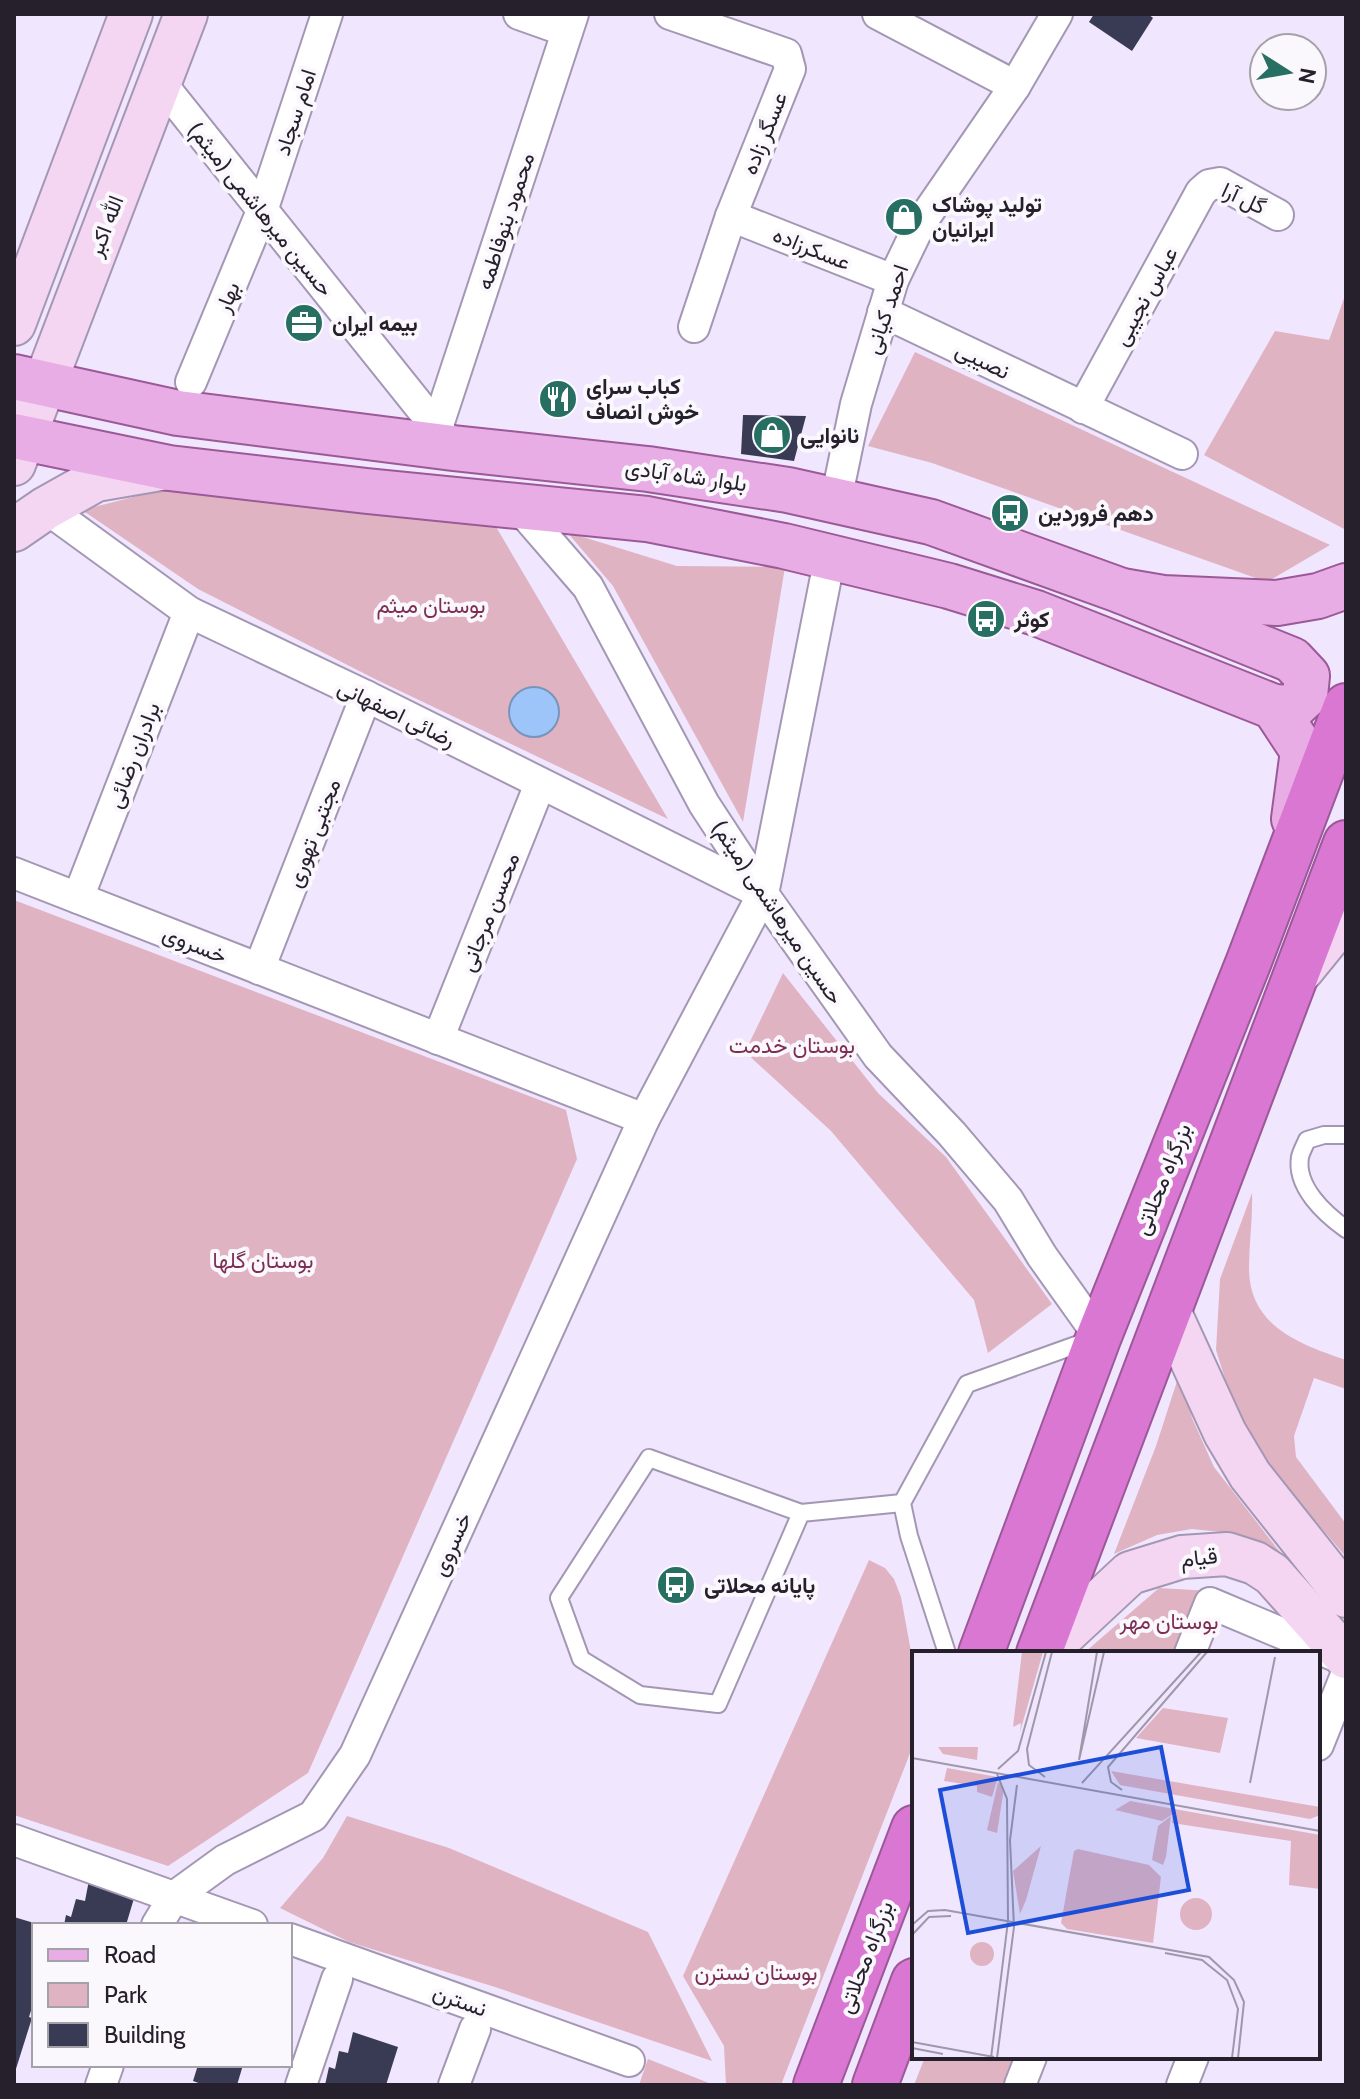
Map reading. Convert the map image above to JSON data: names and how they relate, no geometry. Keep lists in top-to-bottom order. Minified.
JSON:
{"streets":{"highway":["بزرگراه محلاتی"],"main road":["الله اکبر","بلوار شاه آبادی","قیام"],"street":["امام سجاد","عسگر زاده","گل آرا","حسین میرهاشمی (میثم)","محمود بنوفاطمه","عسکرزاده","عباس نجیبی","بهار","احمد کیانی","نصیبی","رضائی اصفهانی","برادران رضائی","مجتبی تهوری","محسن مرجانی","خسروی","نسترن"]},"crossings":[["امام سجاد","حسین میرهاشمی (میثم)"],["امام سجاد","بهار"],["عسگر زاده","عسکرزاده"],["گل آرا","عباس نجیبی"],["حسین میرهاشمی (میثم)","محمود بنوفاطمه"],["حسین میرهاشمی (میثم)","الله اکبر"],["حسین میرهاشمی (میثم)","بهار"],["حسین میرهاشمی (میثم)","بلوار شاه آبادی"],["حسین میرهاشمی (میثم)","رضائی اصفهانی"],["حسین میرهاشمی (میثم)","خسروی"],["حسین میرهاشمی (میثم)","بزرگراه محلاتی"],["محمود بنوفاطمه","بلوار شاه آبادی"],["الله اکبر","بلوار شاه آبادی"],["عسکرزاده","احمد کیانی"],["عباس نجیبی","نصیبی"],["احمد کیانی","نصیبی"],["احمد کیانی","بلوار شاه آبادی"],["رضائی اصفهانی","برادران رضائی"],["رضائی اصفهانی","مجتبی تهوری"],["رضائی اصفهانی","محسن مرجانی"],["رضائی اصفهانی","خسروی"],["برادران رضائی","خسروی"],["مجتبی تهوری","خسروی"],["محسن مرجانی","خسروی"]],"parks":["بوستان میثم","بوستان خدمت","بوستان گلها","بوستان مهر","بوستان نسترن"],"places":{"shop":["تولید پوشاک ایرانیان","نانوایی"],"office":["بیمه ایران"],"restaurant":["کباب سرای خوش انصاف"],"bus stop":["دهم فروردین","کوثر","پایانه محلاتی"]},"legend":["Road","Park","Building"],"north":"right"}
